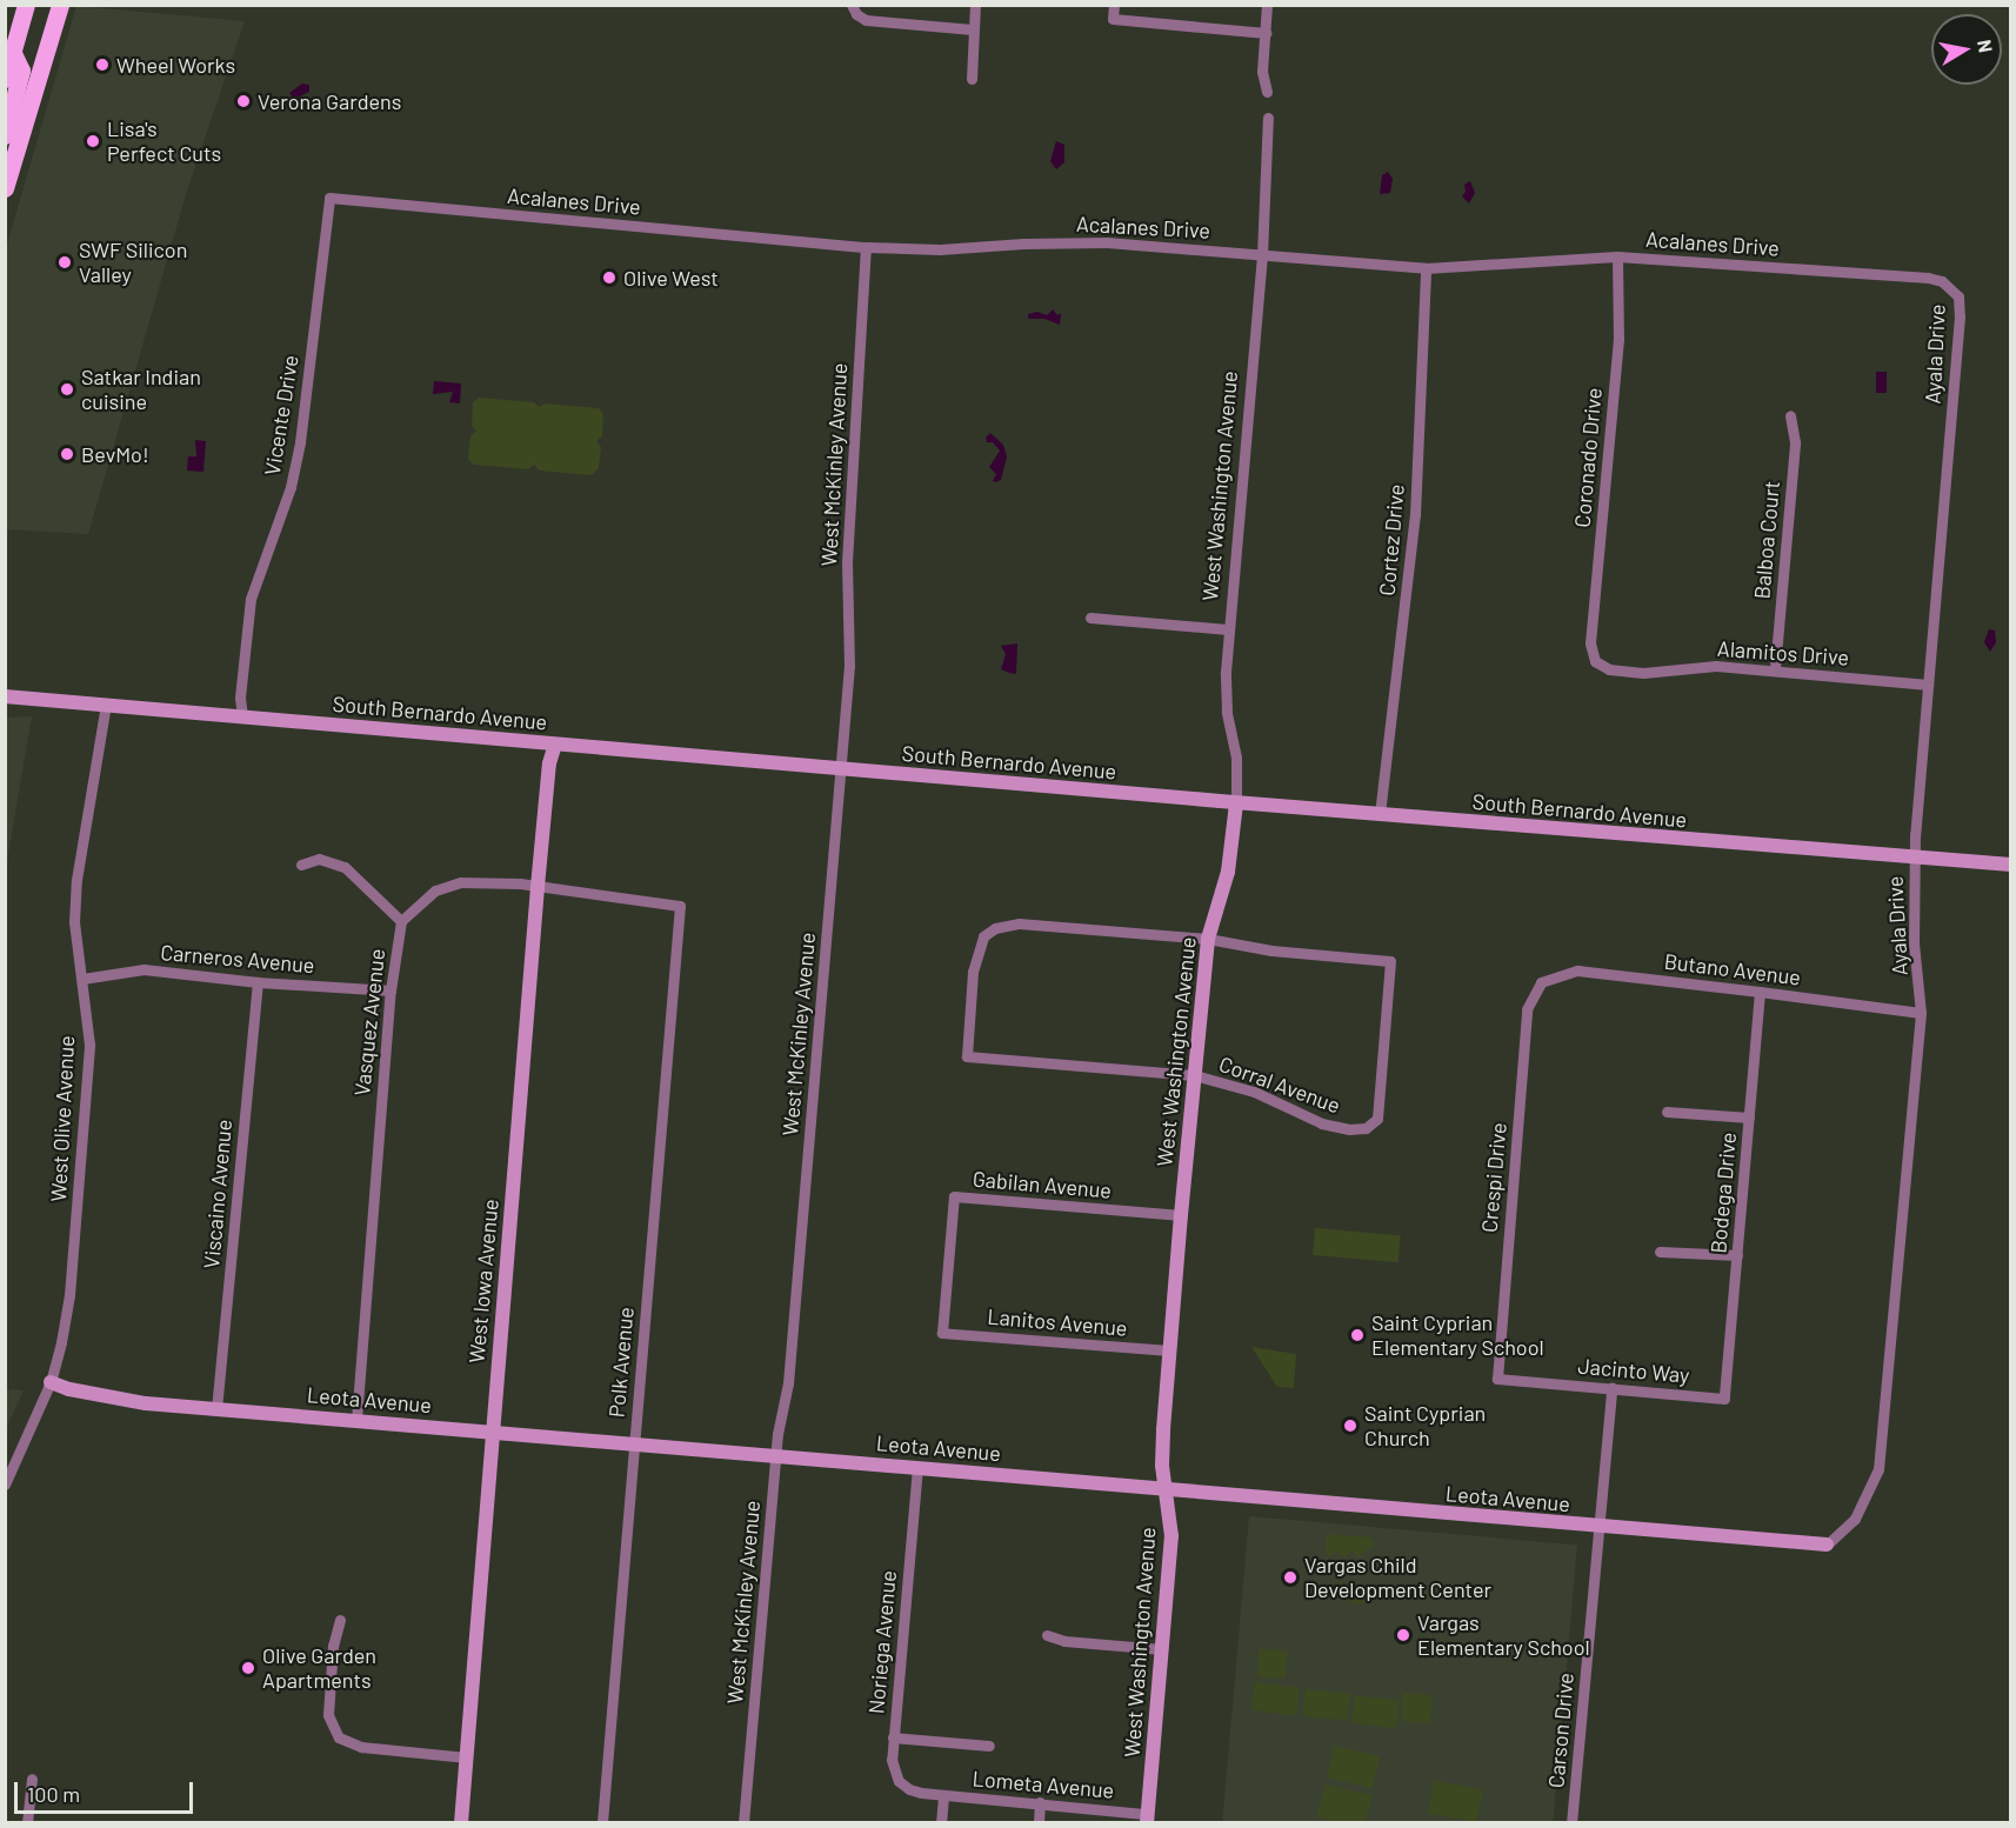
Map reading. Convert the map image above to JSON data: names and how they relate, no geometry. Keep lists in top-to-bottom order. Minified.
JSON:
{"streets":{"street":["Acalanes Drive","Ayala Drive","Vicente Drive","Coronado Drive","West McKinley Avenue","West Washington Avenue","Cortez Drive","Balboa Court","Alamitos Drive","South Bernardo Avenue","Carneros Avenue","Butano Avenue","Vasquez Avenue","Corral Avenue","West Olive Avenue","Crespi Drive","Gabilan Avenue","Bodega Drive","Viscaino Avenue","West Iowa Avenue","Lanitos Avenue","Polk Avenue","Jacinto Way","Leota Avenue","Noriega Avenue","Carson Drive","Lometa Avenue"]},"crossings":[["Acalanes Drive","Ayala Drive"],["Acalanes Drive","Vicente Drive"],["Acalanes Drive","Coronado Drive"],["Acalanes Drive","West McKinley Avenue"],["Acalanes Drive","West Washington Avenue"],["Acalanes Drive","Cortez Drive"],["Ayala Drive","Alamitos Drive"],["Ayala Drive","South Bernardo Avenue"],["Ayala Drive","Butano Avenue"],["Ayala Drive","Leota Avenue"],["Vicente Drive","South Bernardo Avenue"],["Coronado Drive","Alamitos Drive"],["West McKinley Avenue","South Bernardo Avenue"],["West McKinley Avenue","Leota Avenue"],["West Washington Avenue","South Bernardo Avenue"],["West Washington Avenue","Corral Avenue"],["West Washington Avenue","Gabilan Avenue"],["West Washington Avenue","Lanitos Avenue"],["West Washington Avenue","Leota Avenue"],["West Washington Avenue","Lometa Avenue"],["Cortez Drive","South Bernardo Avenue"],["Balboa Court","Alamitos Drive"],["South Bernardo Avenue","West Olive Avenue"],["South Bernardo Avenue","West Iowa Avenue"],["Carneros Avenue","Vasquez Avenue"],["Carneros Avenue","West Olive Avenue"],["Carneros Avenue","Viscaino Avenue"],["Butano Avenue","Crespi Drive"],["Butano Avenue","Bodega Drive"],["Vasquez Avenue","West Iowa Avenue"],["Vasquez Avenue","Polk Avenue"],["Vasquez Avenue","Leota Avenue"],["West Olive Avenue","Leota Avenue"],["Crespi Drive","Jacinto Way"],["Gabilan Avenue","Lanitos Avenue"],["Bodega Drive","Jacinto Way"],["Viscaino Avenue","Leota Avenue"],["West Iowa Avenue","Leota Avenue"],["Polk Avenue","Leota Avenue"],["Jacinto Way","Carson Drive"],["Leota Avenue","Noriega Avenue"],["Leota Avenue","Carson Drive"],["Noriega Avenue","Lometa Avenue"]],"places":["Wheel Works","Verona Gardens","Lisa's Perfect Cuts","SWF Silicon Valley","Olive West","Satkar Indian cuisine","BevMo!","Saint Cyprian Elementary School","Saint Cyprian Church","Vargas Child Development Center","Vargas Elementary School","Olive Garden Apartments"],"scale_bar":"100 m","north":"right"}
